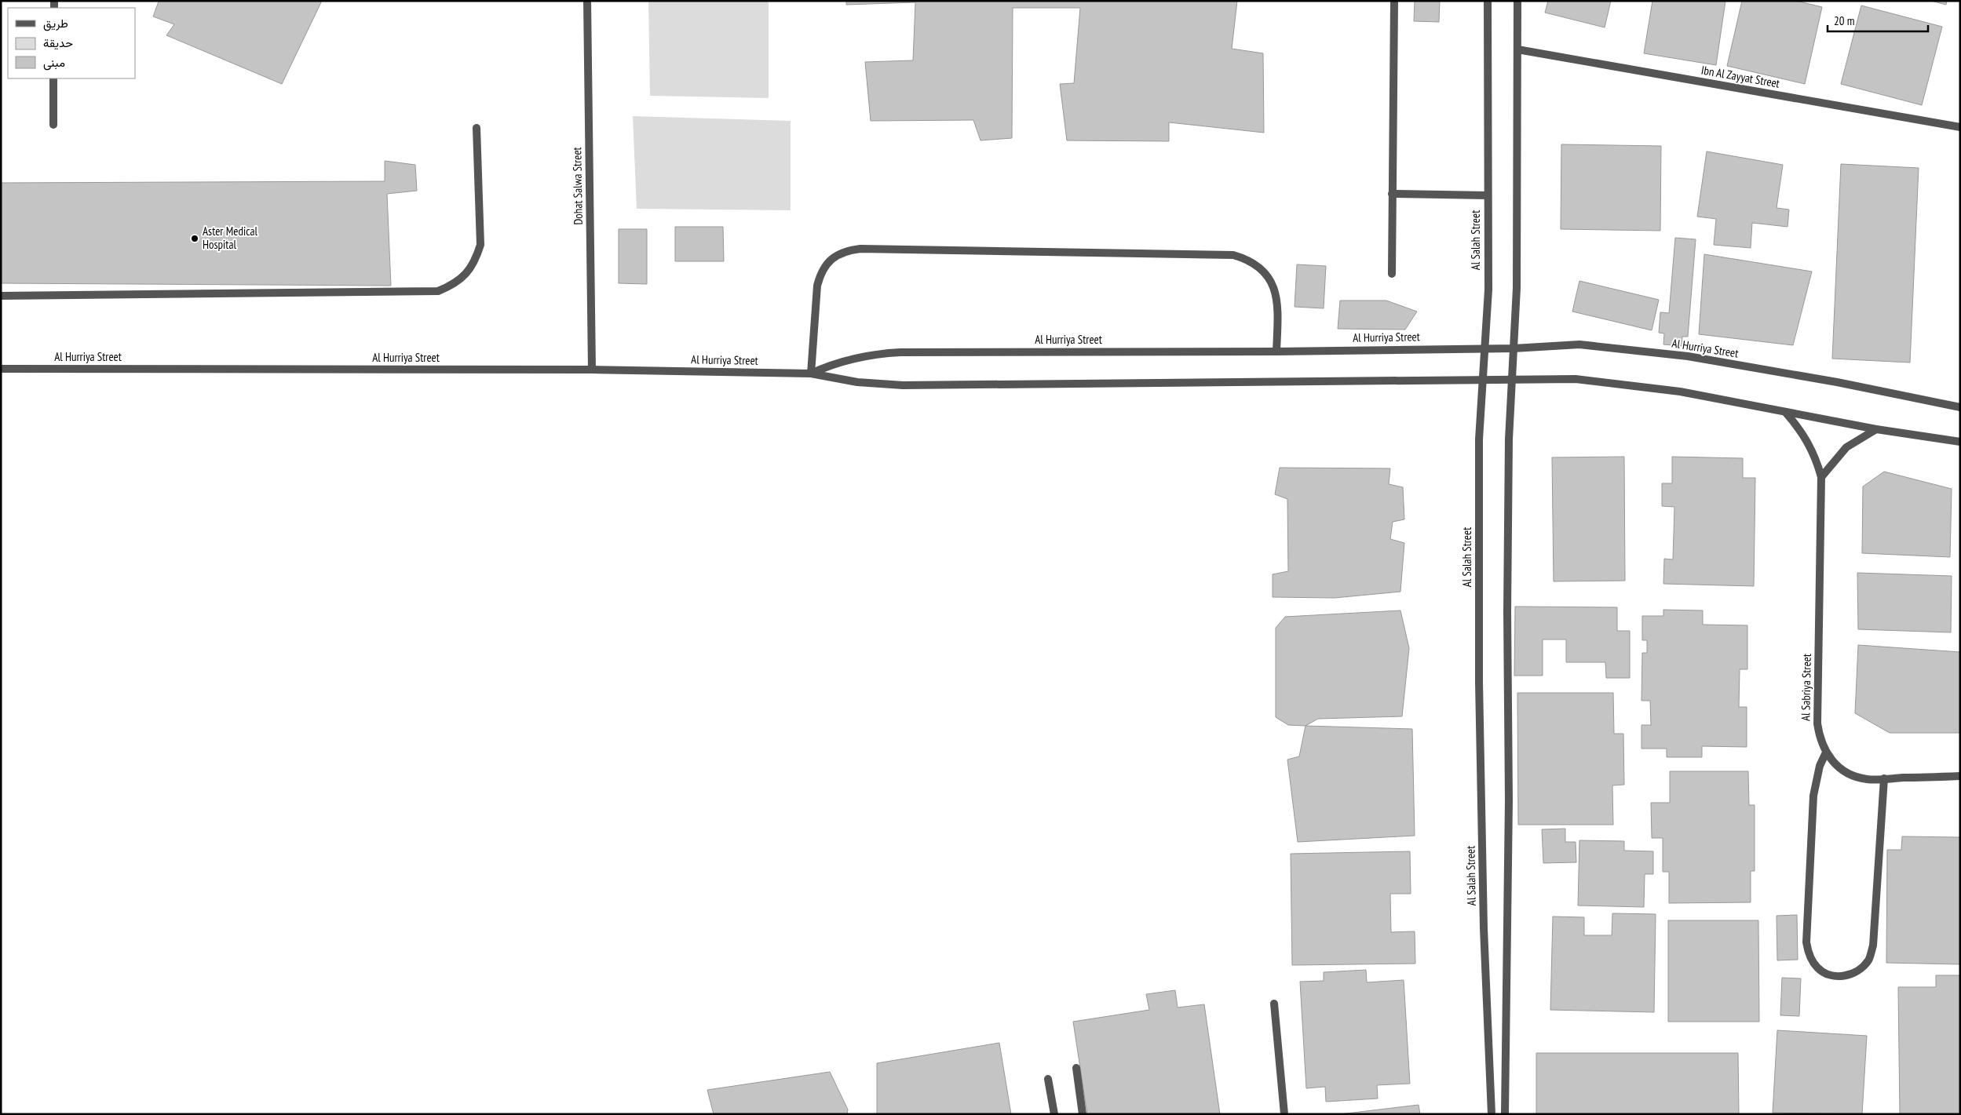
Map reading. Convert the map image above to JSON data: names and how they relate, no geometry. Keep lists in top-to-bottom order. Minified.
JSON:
{"streets":{"street":["Ibn Al Zayyat Street","Dohat Salwa Street","Al Salah Street","Al Hurriya Street","Al Sabriya Street"]},"crossings":[["Dohat Salwa Street","Al Hurriya Street"],["Al Salah Street","Al Hurriya Street"],["Al Hurriya Street","Al Sabriya Street"]],"places":["Aster Medical Hospital"],"legend":["طريق","حديقة","مبنى"],"scale_bar":"20 m"}
